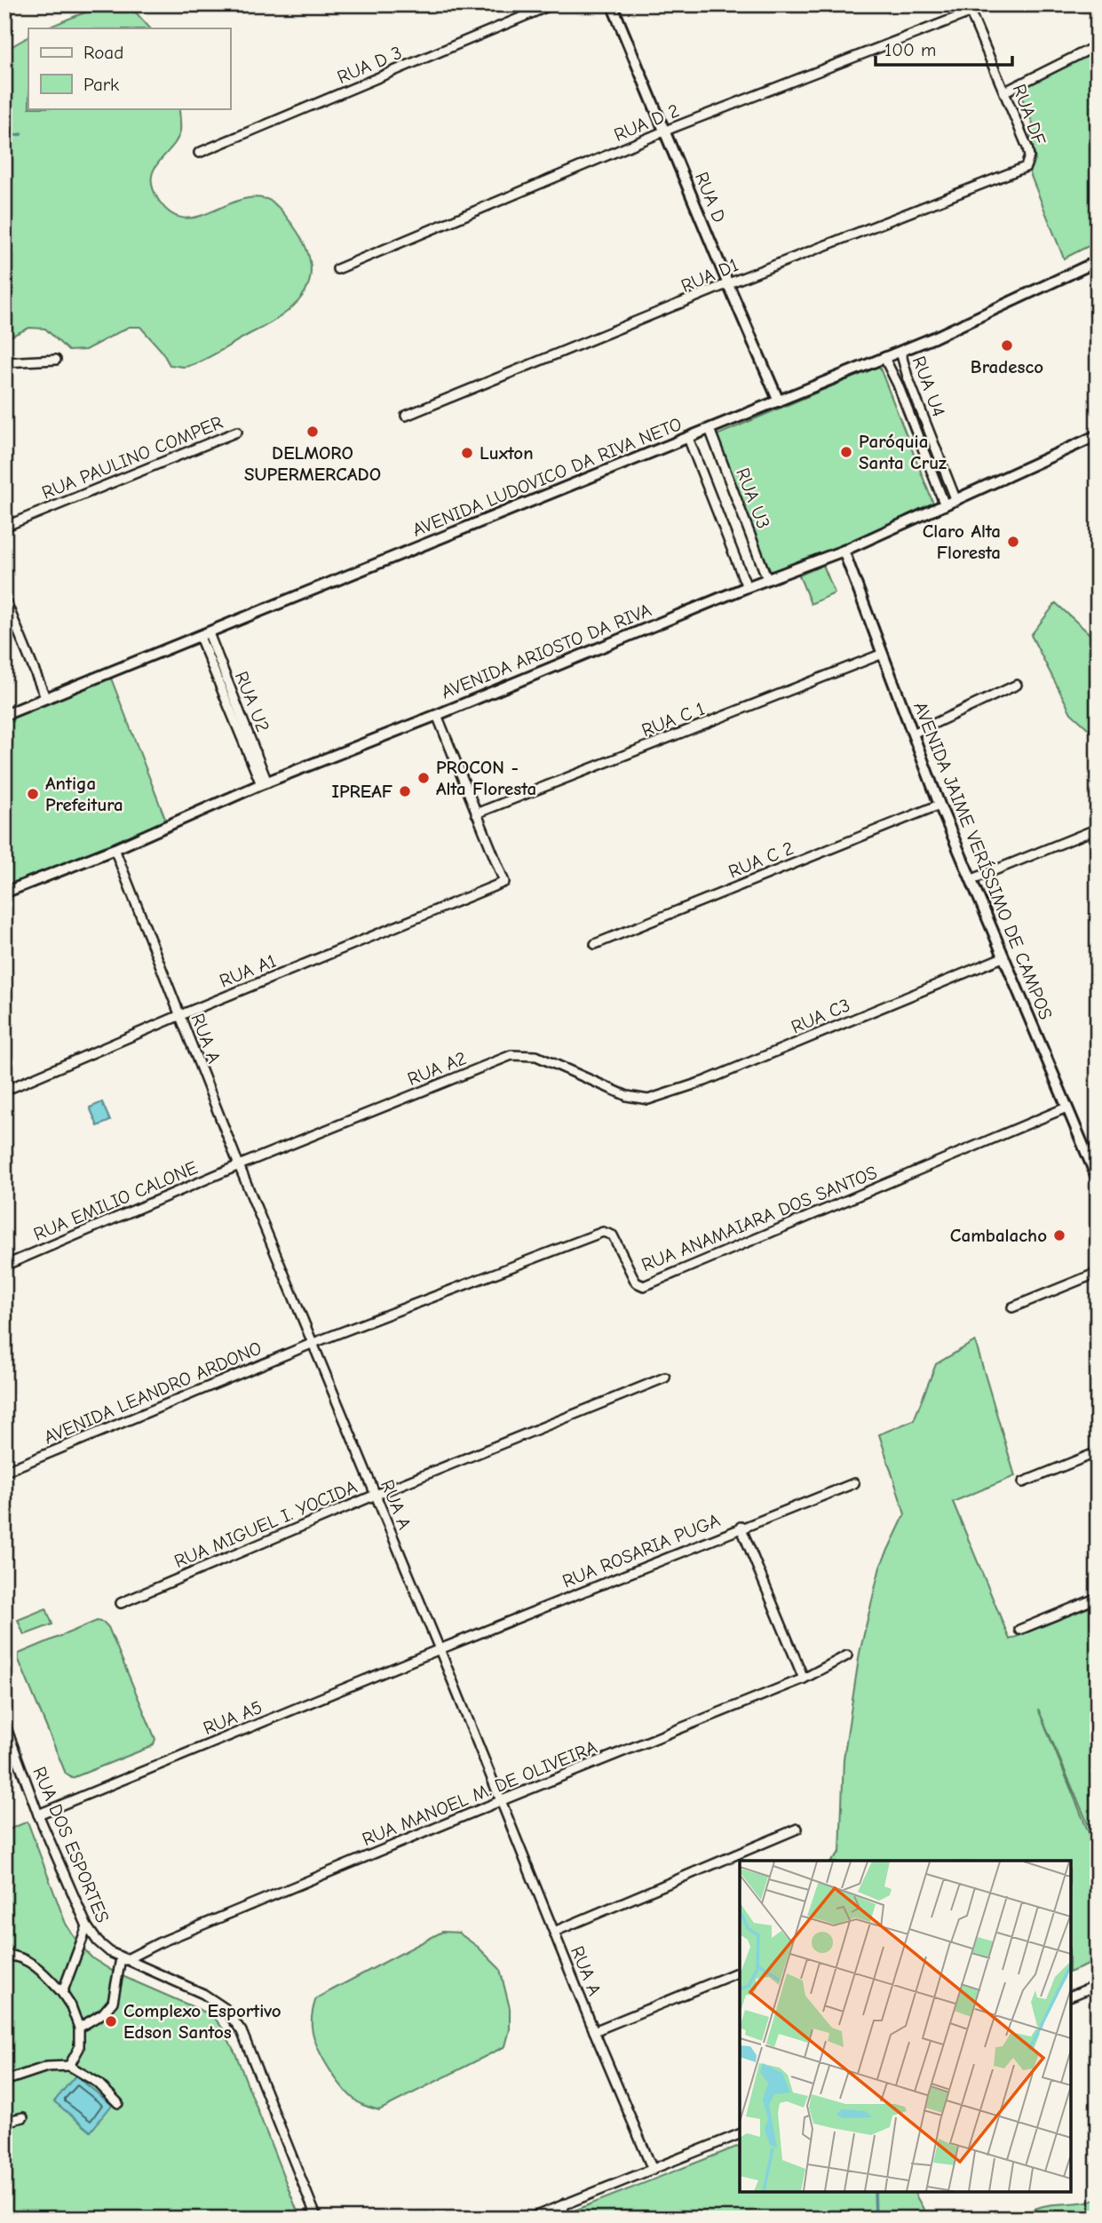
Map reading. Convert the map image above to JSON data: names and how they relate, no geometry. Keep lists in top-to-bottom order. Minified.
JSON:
{"streets":{"street":["RUA D 3","RUA DF","RUA D 2","RUA D","RUA D1","RUA U4","RUA PAULINO COMPER","AVENIDA LUDOVICO DA RIVA NETO","RUA U3","AVENIDA ARIOSTO DA RIVA","RUA U2","RUA C 1","RUA C 2","AVENIDA JAIME VERÍSSIMO DE CAMPOS","RUA A1","RUA C3","RUA A","RUA A2","RUA EMILIO CALONE","RUA ANAMAIARA DOS SANTOS","AVENIDA LEANDRO ARDONO","RUA MIGUEL I. YOCIDA","RUA ROSARIA PUGA","RUA A5","RUA MANOEL M. DE OLIVEIRA","RUA DOS ESPORTES"]},"crossings":[["RUA DF","RUA D 2"],["RUA DF","RUA D1"],["RUA D 2","RUA D"],["RUA D","RUA D1"],["RUA D","AVENIDA LUDOVICO DA RIVA NETO"],["RUA U4","AVENIDA LUDOVICO DA RIVA NETO"],["RUA U4","AVENIDA ARIOSTO DA RIVA"],["AVENIDA LUDOVICO DA RIVA NETO","RUA U3"],["AVENIDA LUDOVICO DA RIVA NETO","RUA U2"],["RUA U3","AVENIDA ARIOSTO DA RIVA"],["AVENIDA ARIOSTO DA RIVA","RUA U2"],["AVENIDA ARIOSTO DA RIVA","AVENIDA JAIME VERÍSSIMO DE CAMPOS"],["AVENIDA ARIOSTO DA RIVA","RUA A"],["RUA C 1","AVENIDA JAIME VERÍSSIMO DE CAMPOS"],["RUA C 1","RUA A1"],["RUA C 2","AVENIDA JAIME VERÍSSIMO DE CAMPOS"],["AVENIDA JAIME VERÍSSIMO DE CAMPOS","RUA C3"],["AVENIDA JAIME VERÍSSIMO DE CAMPOS","RUA ANAMAIARA DOS SANTOS"],["RUA A1","RUA A"],["RUA C3","RUA A2"],["RUA A","RUA A2"],["RUA A","RUA EMILIO CALONE"],["RUA A","RUA ANAMAIARA DOS SANTOS"],["RUA A","AVENIDA LEANDRO ARDONO"],["RUA A","RUA MIGUEL I. YOCIDA"],["RUA A","RUA ROSARIA PUGA"],["RUA A","RUA A5"],["RUA A","RUA MANOEL M. DE OLIVEIRA"],["RUA A2","RUA EMILIO CALONE"],["RUA ANAMAIARA DOS SANTOS","AVENIDA LEANDRO ARDONO"],["RUA ROSARIA PUGA","RUA A5"],["RUA A5","RUA DOS ESPORTES"],["RUA MANOEL M. DE OLIVEIRA","RUA DOS ESPORTES"]],"places":["Bradesco","DELMORO SUPERMERCADO","Paróquia Santa Cruz","Luxton","Claro Alta Floresta","PROCON - Alta Floresta","IPREAF","Antiga Prefeitura","Cambalacho","Complexo Esportivo Edson Santos"],"legend":["Road","Park"],"scale_bar":"100 m"}
